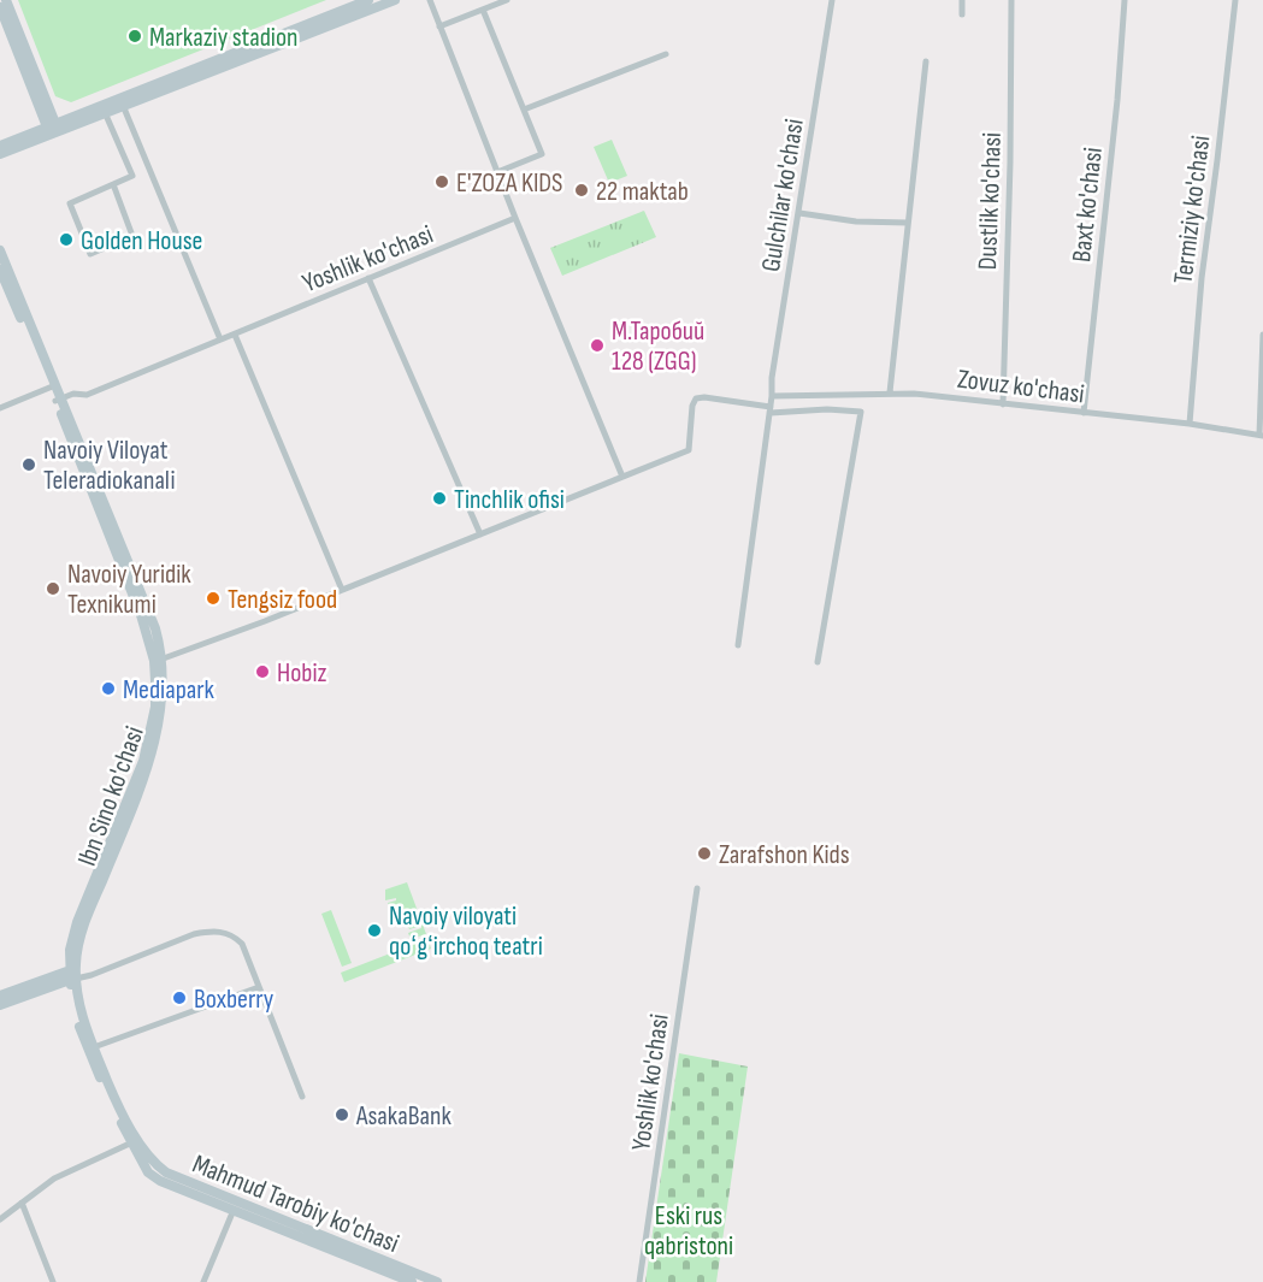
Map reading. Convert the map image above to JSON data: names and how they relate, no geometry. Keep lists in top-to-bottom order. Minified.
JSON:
{"streets":{"main road":["Mahmud Tarobiy ko'chasi"],"street":["Gulchilar ko'chasi","Dustlik ko'chasi","Baxt ko'chasi","Termiziy ko'chasi","Yoshlik ko'chasi","Zovuz ko'chasi"]},"crossings":[["Gulchilar ko'chasi","Zovuz ko'chasi"],["Dustlik ko'chasi","Zovuz ko'chasi"],["Baxt ko'chasi","Zovuz ko'chasi"],["Termiziy ko'chasi","Zovuz ko'chasi"],["Yoshlik ko'chasi","Mahmud Tarobiy ko'chasi"]],"parks":["Eski rus qabristoni"],"places":["Markaziy stadion","E'ZOZA KIDS","22 maktab","Golden House","М.Таробий 128 (ZGG)","Navoiy Viloyat Teleradiokanali","Tinchlik ofisi","Navoiy Yuridik Texnikumi","Tengsiz food","Hobiz","Mediapark","Zarafshon Kids","Navoiy viloyati qoʻgʻirchoq teatri","Boxberry","AsakaBank"]}
